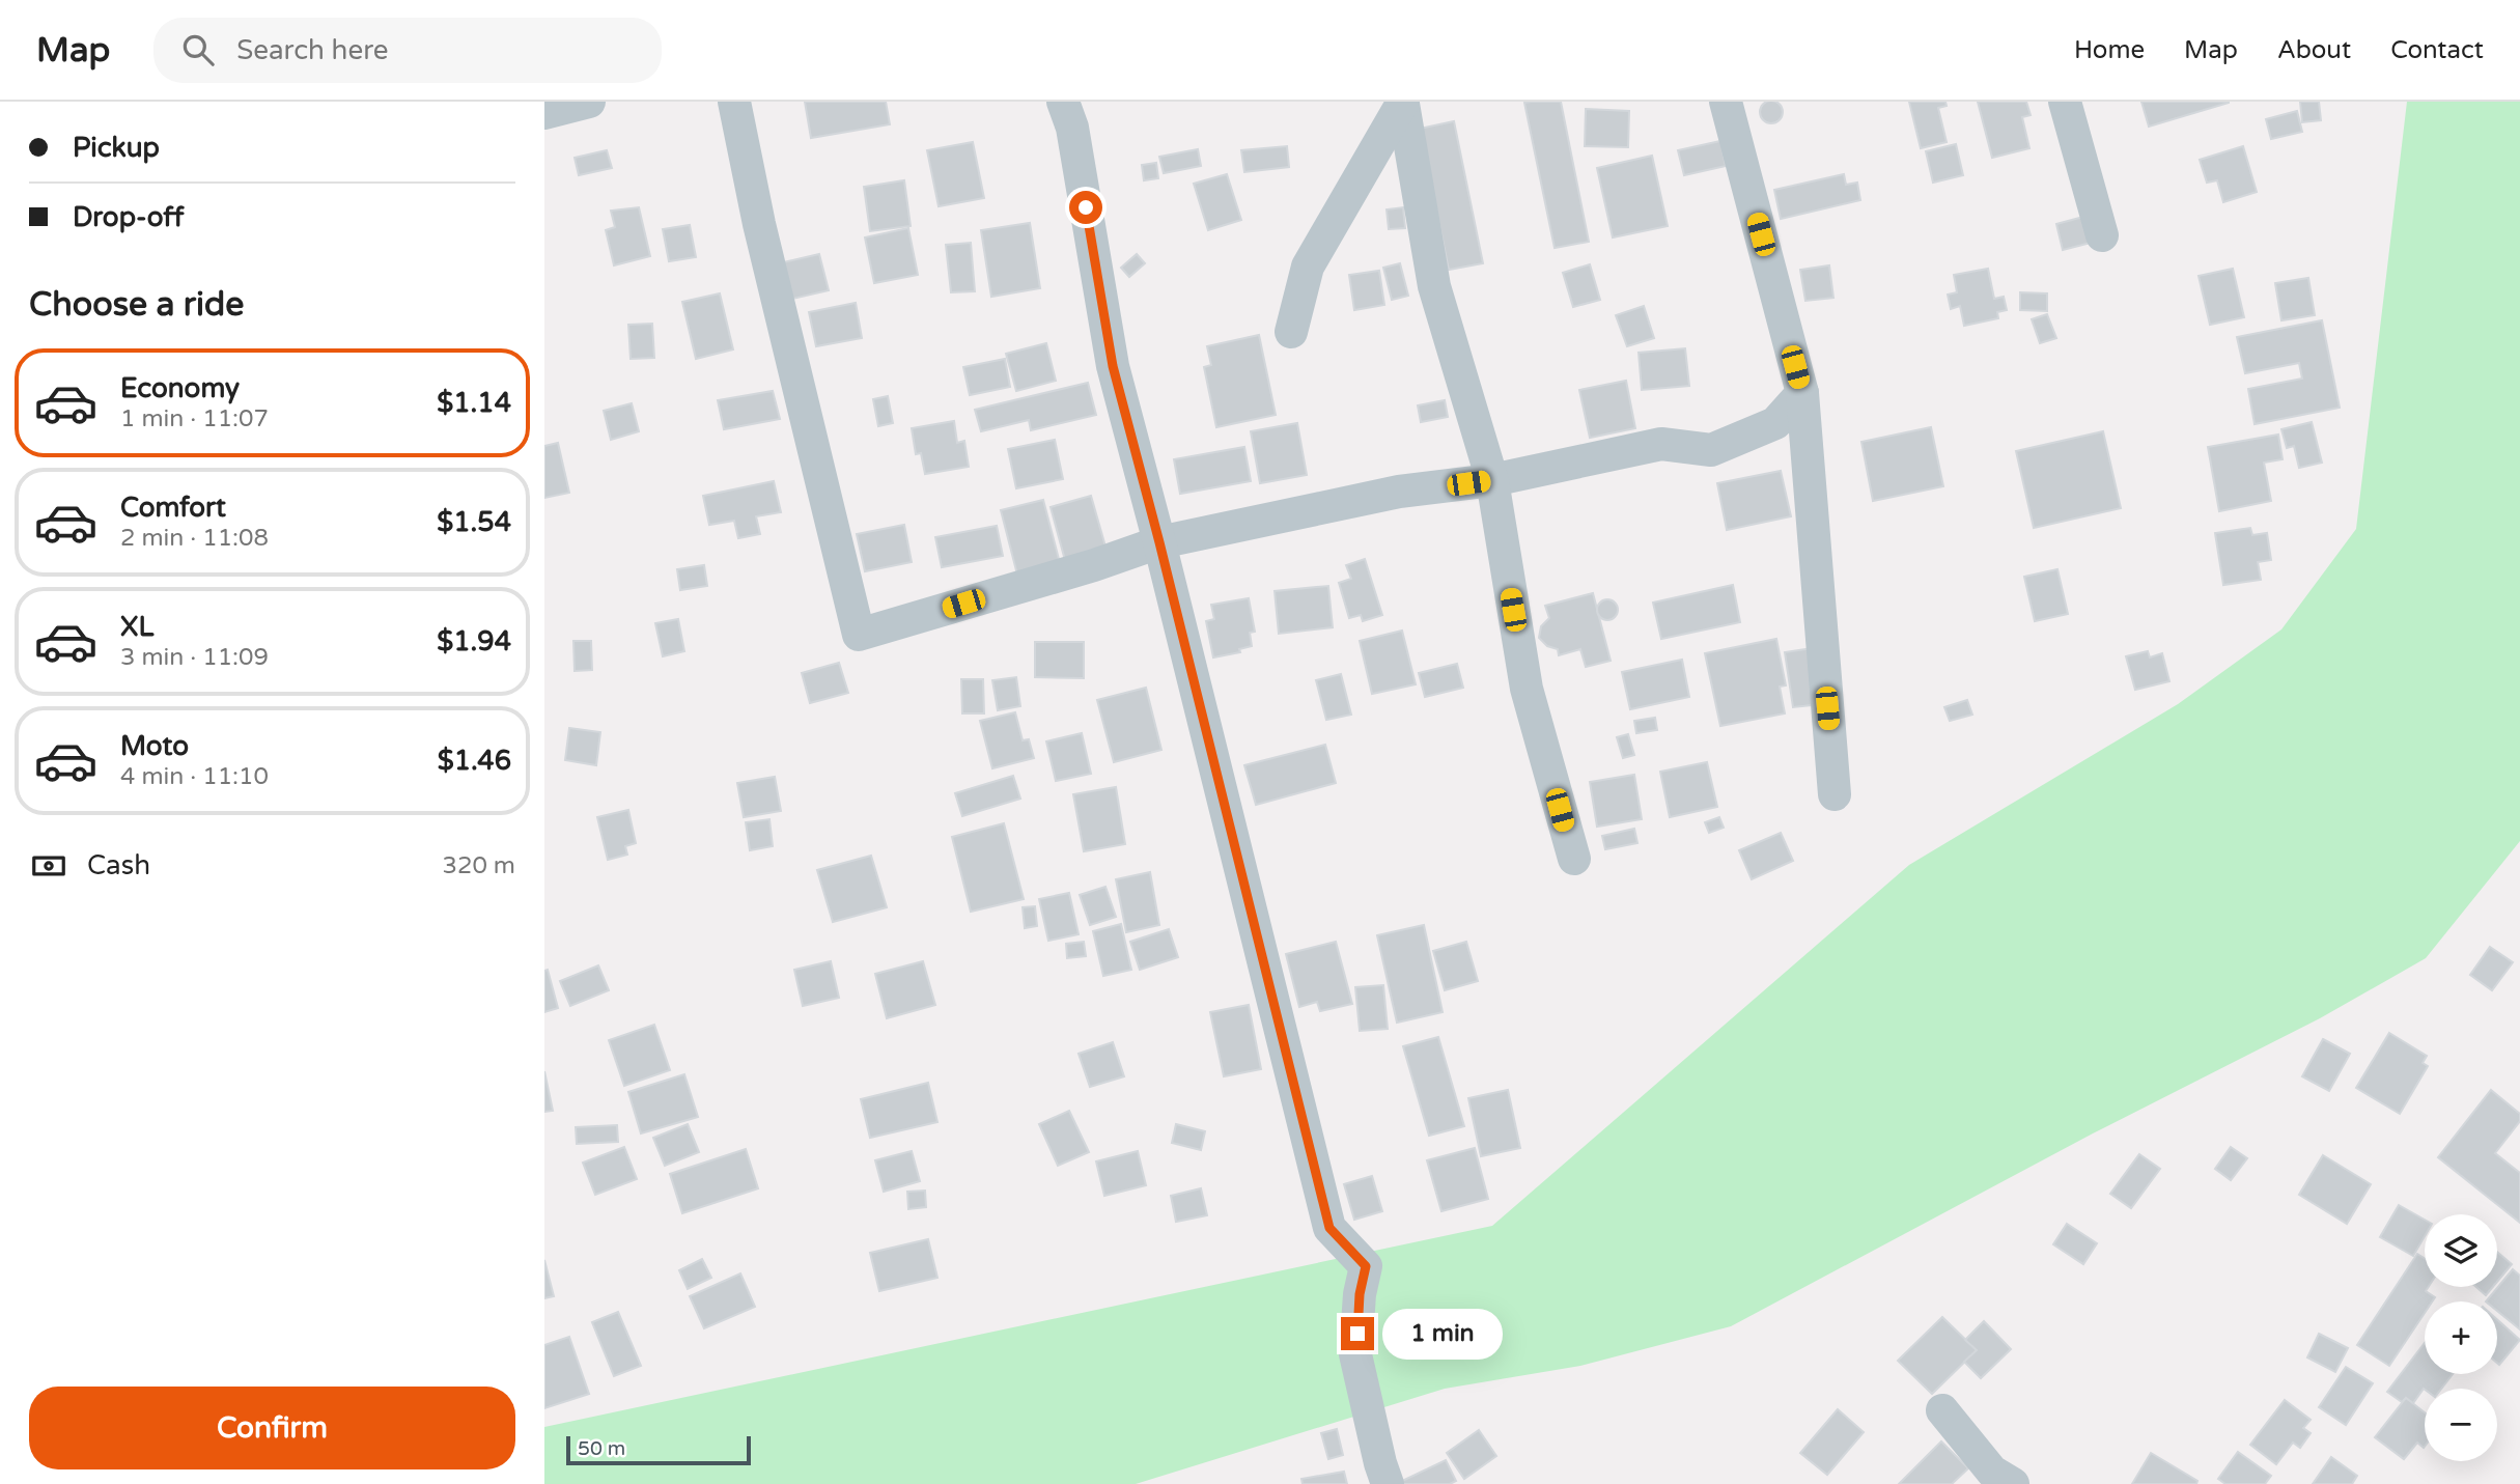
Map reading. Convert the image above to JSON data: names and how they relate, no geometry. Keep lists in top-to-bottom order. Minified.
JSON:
{"scale_bar":"50 m","page":{"header":"Map","search":"Search here","nav":["Home","Map","About","Contact"],"banner":["Pickup","Drop-off"],"heading":"Choose a ride","list":[{"name":"Economy","note":"1 min · 11:07","value":"$1.14"},{"name":"Comfort","note":"2 min · 11:08","value":"$1.54"},{"name":"XL","note":"3 min · 11:09","value":"$1.94"},{"name":"Moto","note":"4 min · 11:10","value":"$1.46"}],"pay":["Cash","320 m"],"map_buttons":["+","−"],"bubble":"1 min","buttons":"Confirm","scale":"50 m"}}
